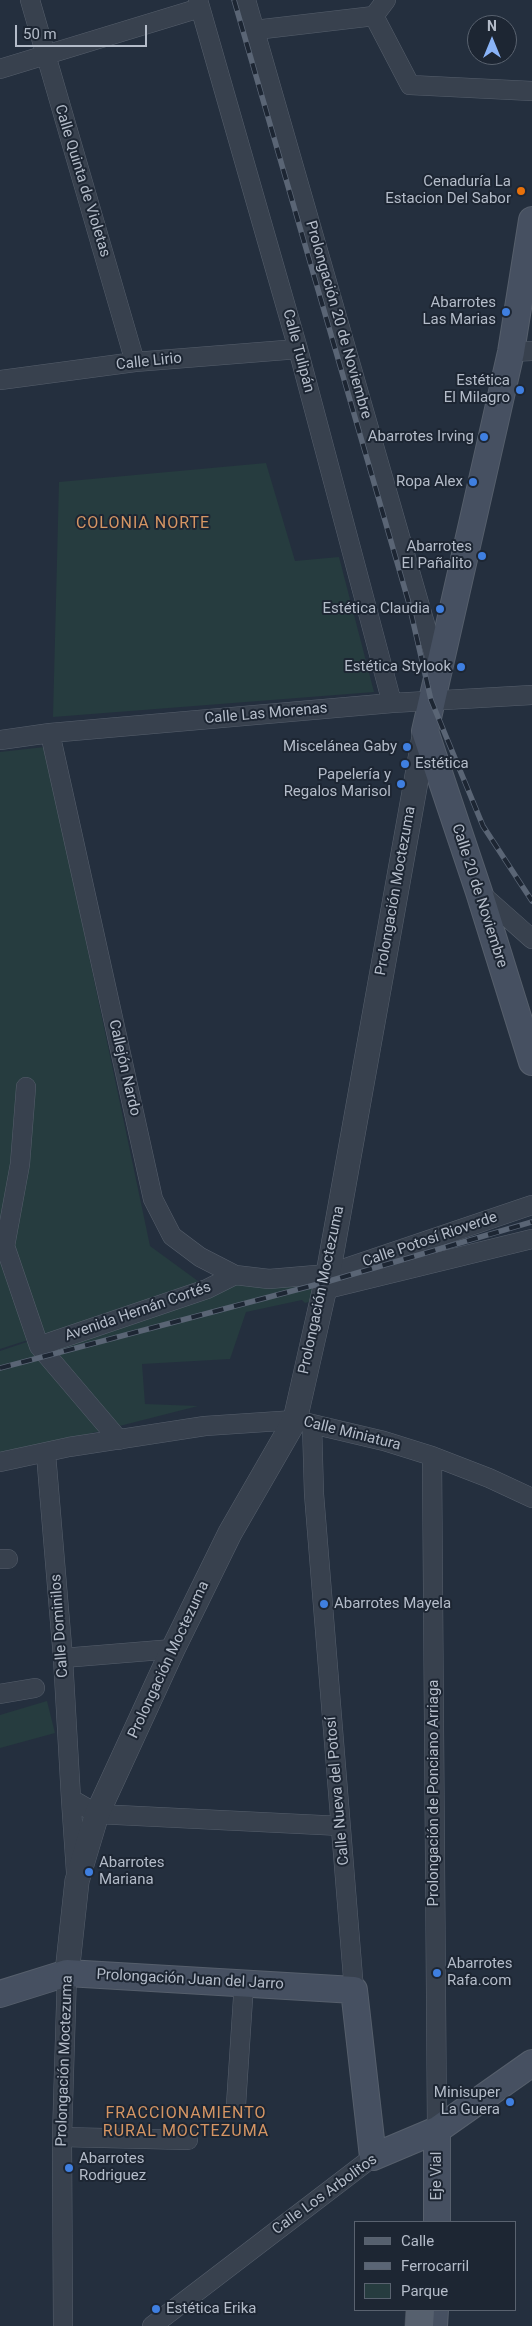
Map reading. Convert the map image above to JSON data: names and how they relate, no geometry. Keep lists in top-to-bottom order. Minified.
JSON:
{"streets":{"main road":["Prolongación Moctezuma","Calle 20 de Noviembre","Calle Nueva del Potosí","Prolongación Juan del Jarro","Eje Vial","Calle Los Arbolitos"],"street":["Calle Quinta de Violetas","Prolongación 20 de Noviembre","Calle Tulipán","Calle Lirio","Calle Las Morenas","Callejón Nardo","Calle Potosí Rioverde","Avenida Hernán Cortés","Calle Miniatura","Calle Dominilos","Prolongación de Ponciano Arriaga"]},"crossings":[["Calle Quinta de Violetas","Calle Lirio"],["Prolongación 20 de Noviembre","Prolongación Moctezuma"],["Calle Tulipán","Calle Lirio"],["Calle Tulipán","Calle Las Morenas"],["Calle Las Morenas","Prolongación Moctezuma"],["Calle Las Morenas","Callejón Nardo"],["Prolongación Moctezuma","Calle 20 de Noviembre"],["Prolongación Moctezuma","Callejón Nardo"],["Prolongación Moctezuma","Calle Potosí Rioverde"],["Prolongación Moctezuma","Calle Miniatura"],["Prolongación Moctezuma","Calle Dominilos"],["Prolongación Moctezuma","Calle Nueva del Potosí"],["Prolongación Moctezuma","Prolongación Juan del Jarro"],["Callejón Nardo","Calle Potosí Rioverde"],["Callejón Nardo","Avenida Hernán Cortés"],["Calle Miniatura","Calle Dominilos"],["Calle Miniatura","Calle Nueva del Potosí"],["Calle Miniatura","Prolongación de Ponciano Arriaga"],["Calle Nueva del Potosí","Prolongación Juan del Jarro"],["Calle Nueva del Potosí","Calle Los Arbolitos"],["Prolongación de Ponciano Arriaga","Eje Vial"],["Prolongación de Ponciano Arriaga","Calle Los Arbolitos"],["Eje Vial","Calle Los Arbolitos"]],"districts":["COLONIA NORTE","FRACCIONAMIENTO RURAL MOCTEZUMA"],"places":["Cenaduría La Estacion Del Sabor","Abarrotes Las Marias","Estética El Milagro","Abarrotes Irving","Ropa Alex","Abarrotes El Pañalito","Estética Claudia","Estética Stylook","Miscelánea Gaby","Estética","Papelería y Regalos Marisol","Abarrotes Mayela","Abarrotes Mariana","Abarrotes Rafa.com","Minisuper La Guera","Abarrotes Rodriguez","Estética Erika"],"legend":["Calle","Ferrocarril","Parque"],"scale_bar":"50 m","north":"top"}
